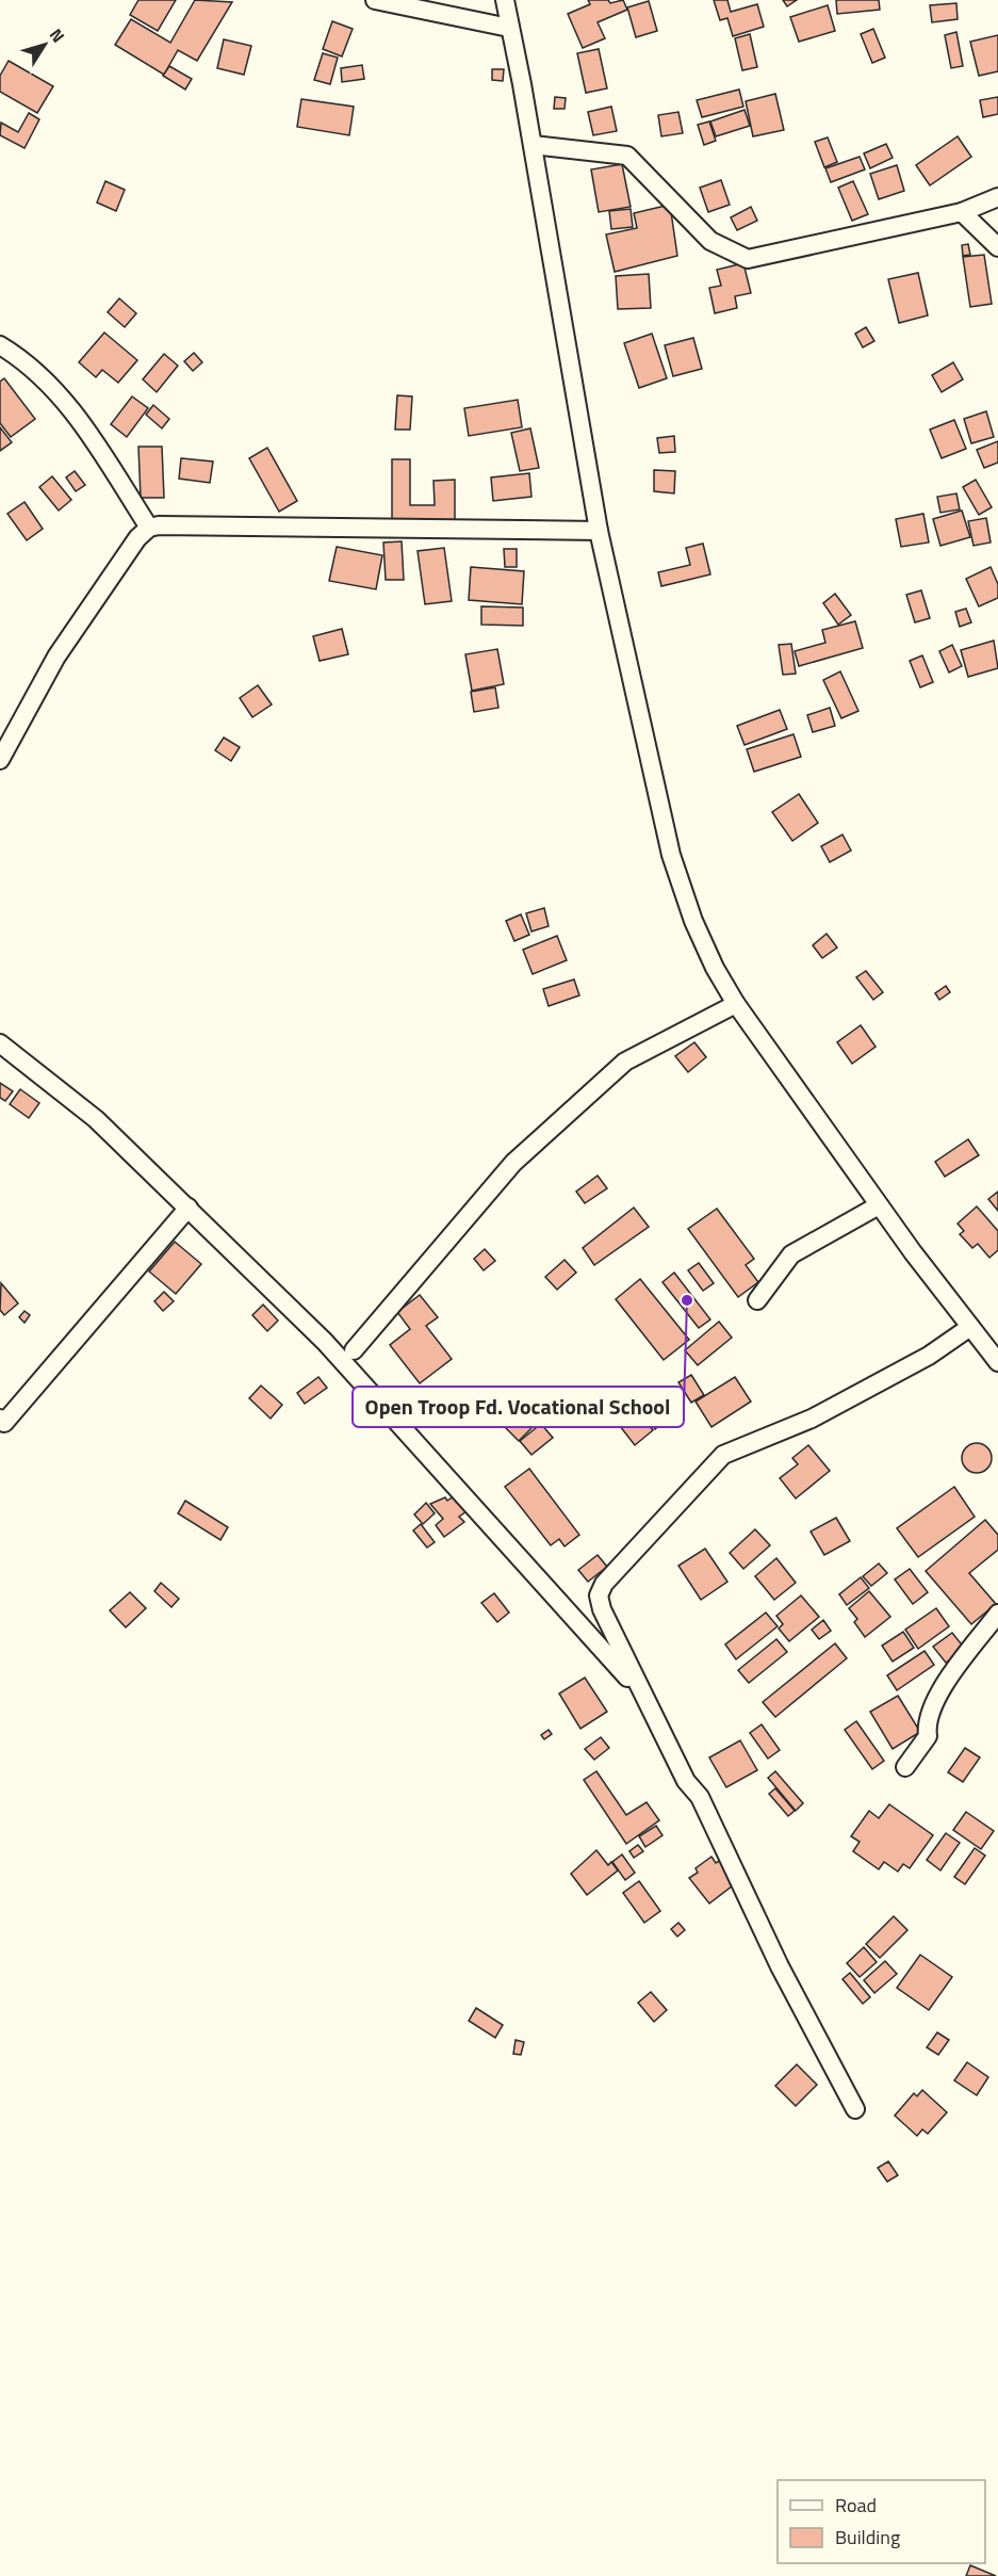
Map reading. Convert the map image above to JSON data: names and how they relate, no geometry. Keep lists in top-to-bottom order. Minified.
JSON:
{"places":["Open Troop Fd. Vocational School"],"legend":["Road","Building"],"north":"top right"}
